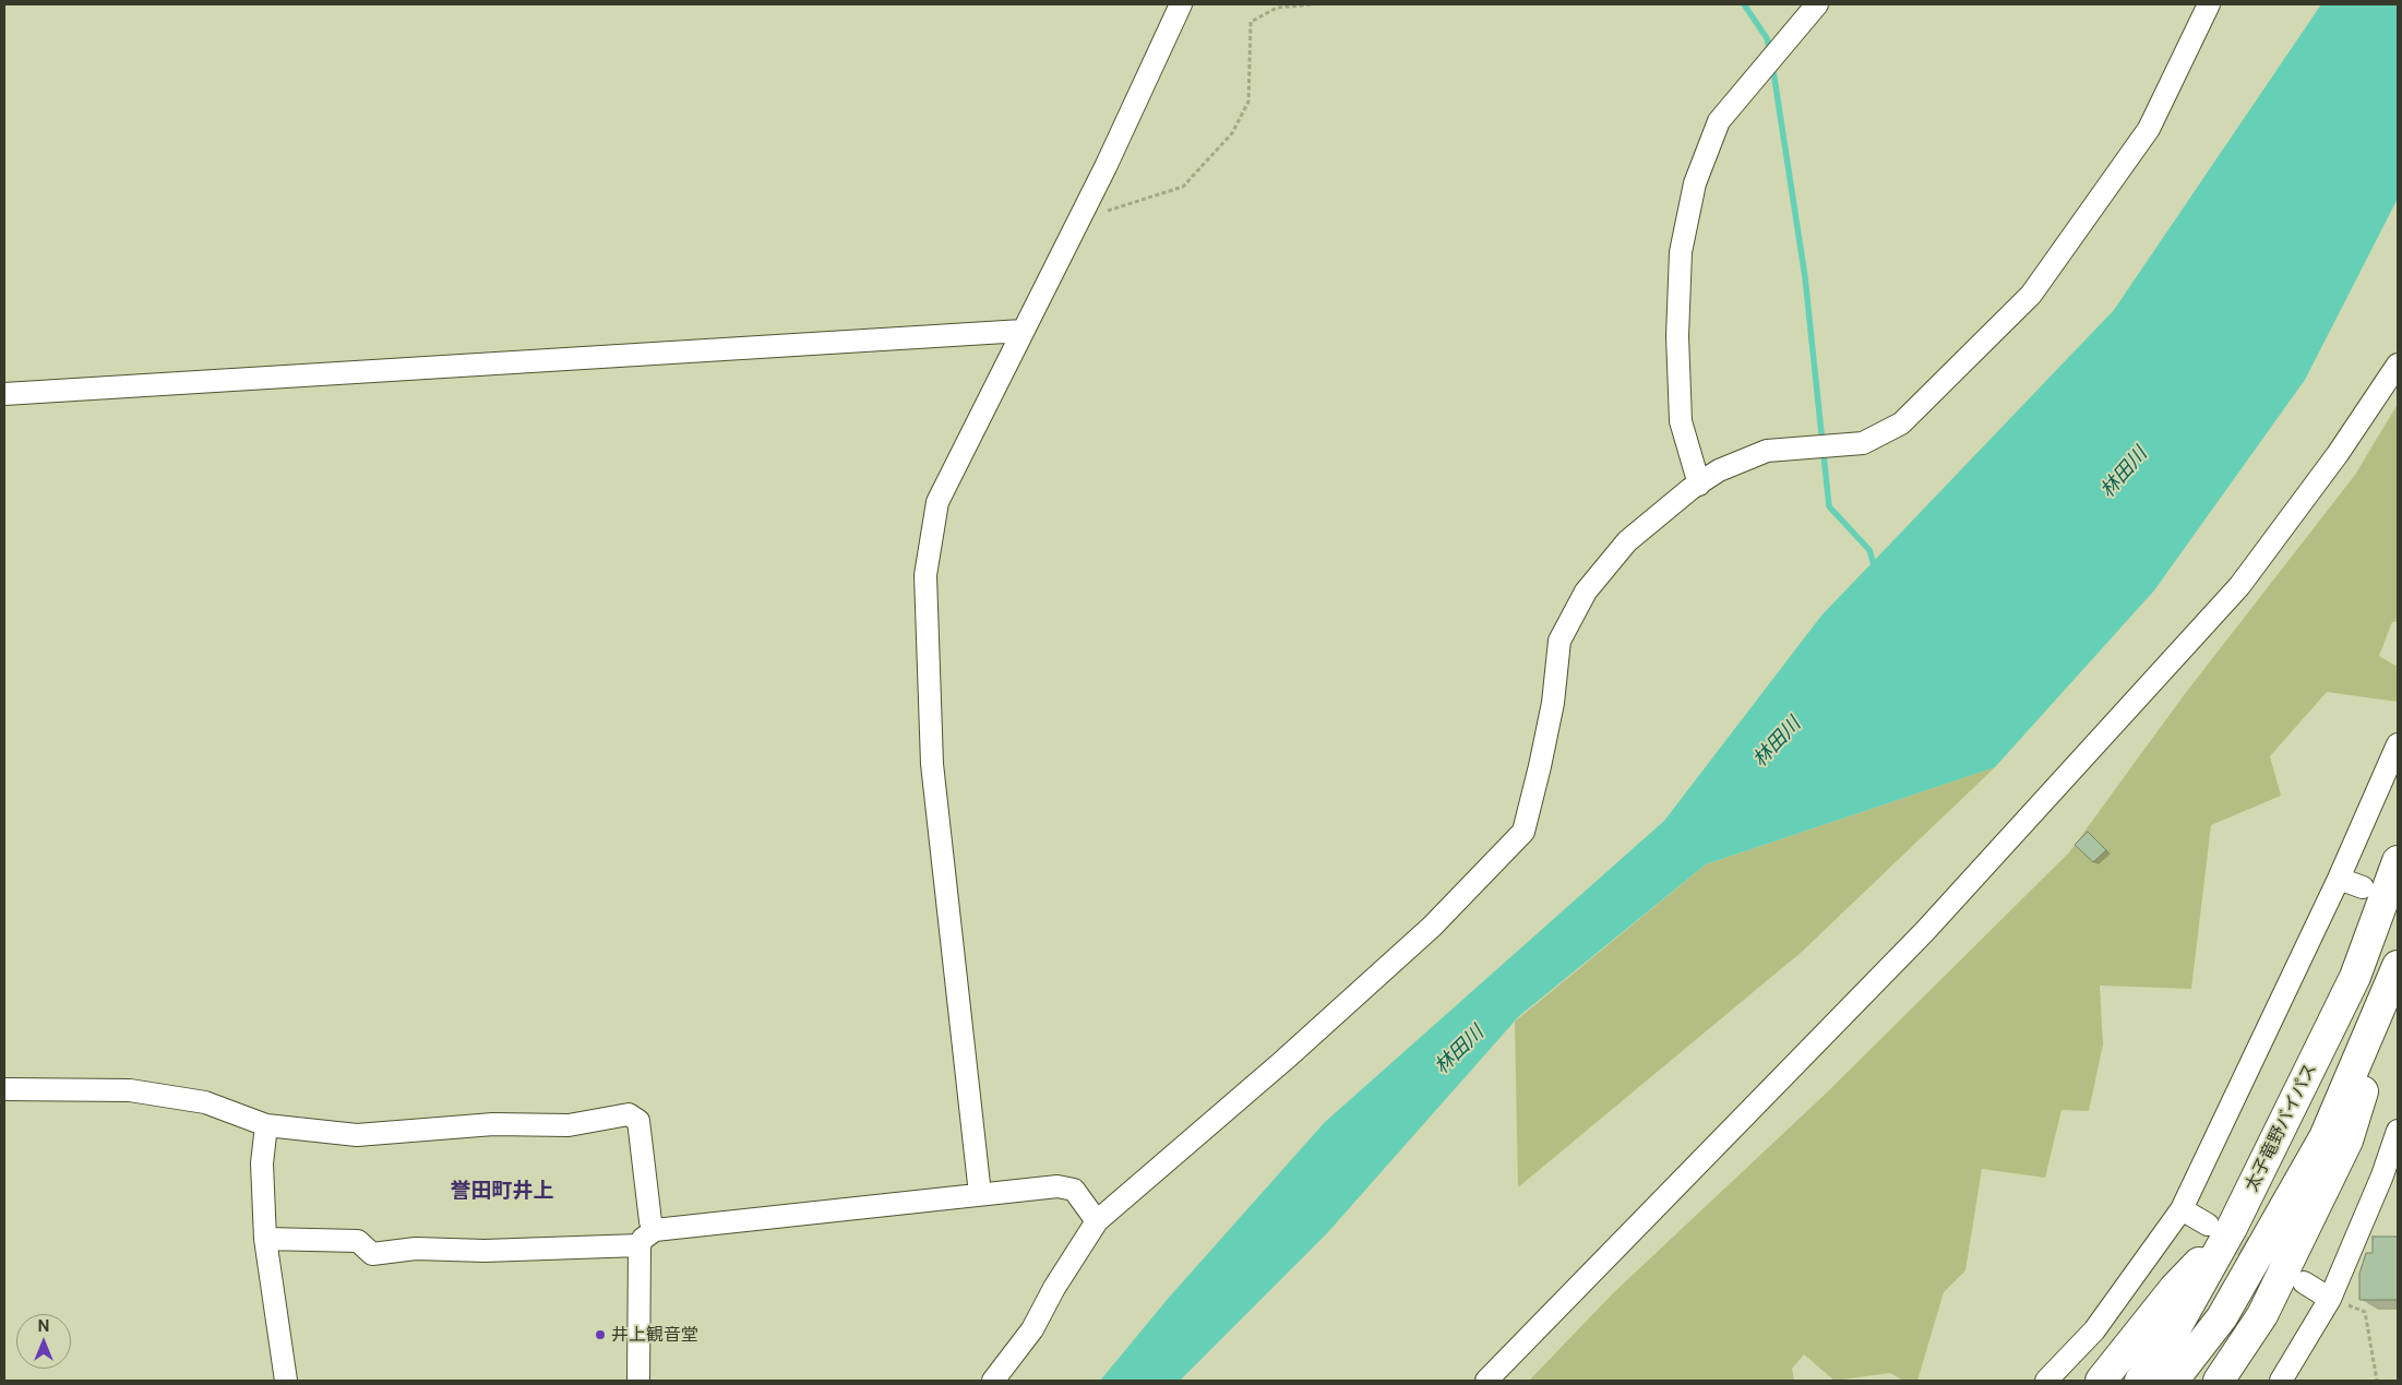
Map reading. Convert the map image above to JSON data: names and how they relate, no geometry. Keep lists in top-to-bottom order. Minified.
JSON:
{"streets":{"highway":["太子竜野バイパス"]},"districts":["誉田町井上"],"water":["林田川"],"places":["井上観音堂"],"north":"top"}
